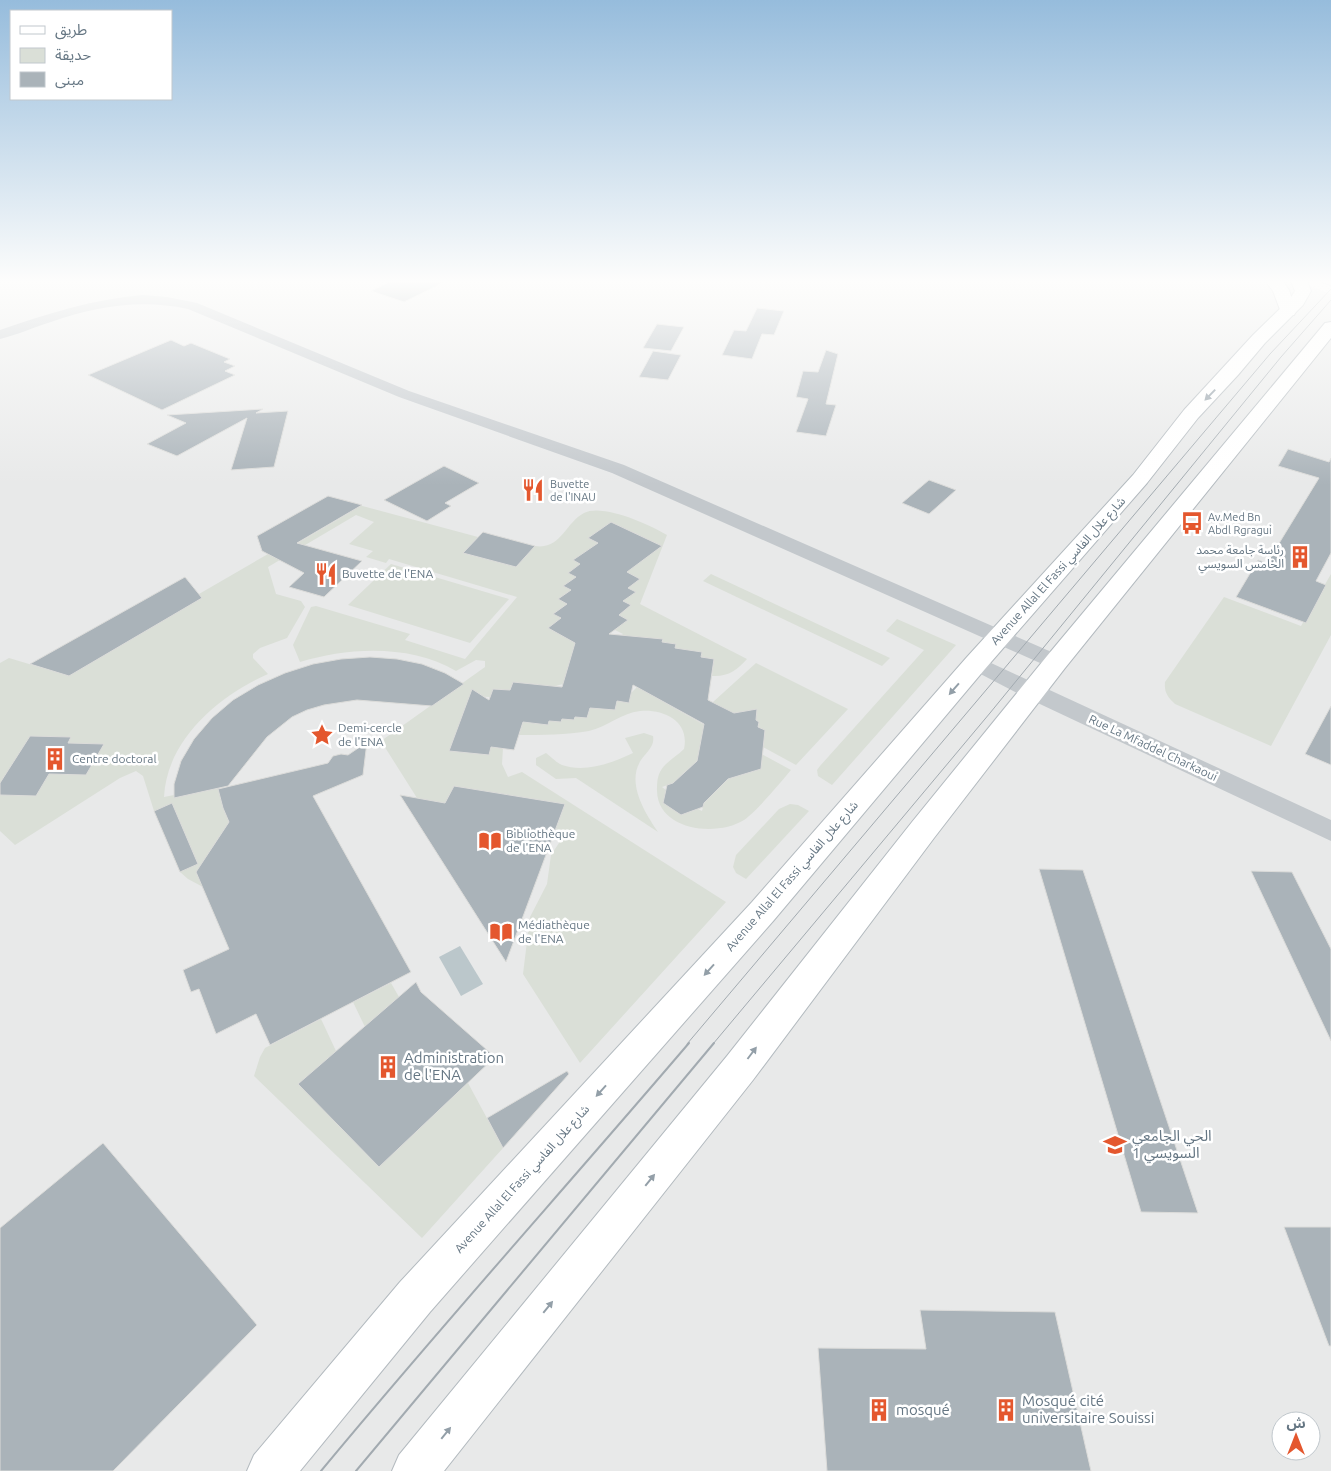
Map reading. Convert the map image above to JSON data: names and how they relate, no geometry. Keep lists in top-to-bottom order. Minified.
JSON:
{"streets":{"street":["Avenue Allal El Fassi شارع علال الفاسي","Rue La Mfaddel Charkaoui"]},"crossings":[["Avenue Allal El Fassi شارع علال الفاسي","Rue La Mfaddel Charkaoui"]],"places":{"restaurant":["Buvette de l'INAU","Buvette de l'ENA"],"bus stop":["Av.Med Bn Abdl Rgragui"],"building":["رئاسة جامعة محمد الخامس السويسي","Centre doctoral","Administration de l'ENA","mosqué","Mosqué cité universitaire Souissi"],"place":["Demi-cercle de l'ENA"],"library":["Bibliothèque de l'ENA","Médiathèque de l'ENA"],"school or university":["الحي الجامعي السويسي 1"]},"legend":["طريق","حديقة","مبنى"],"north":"top"}
